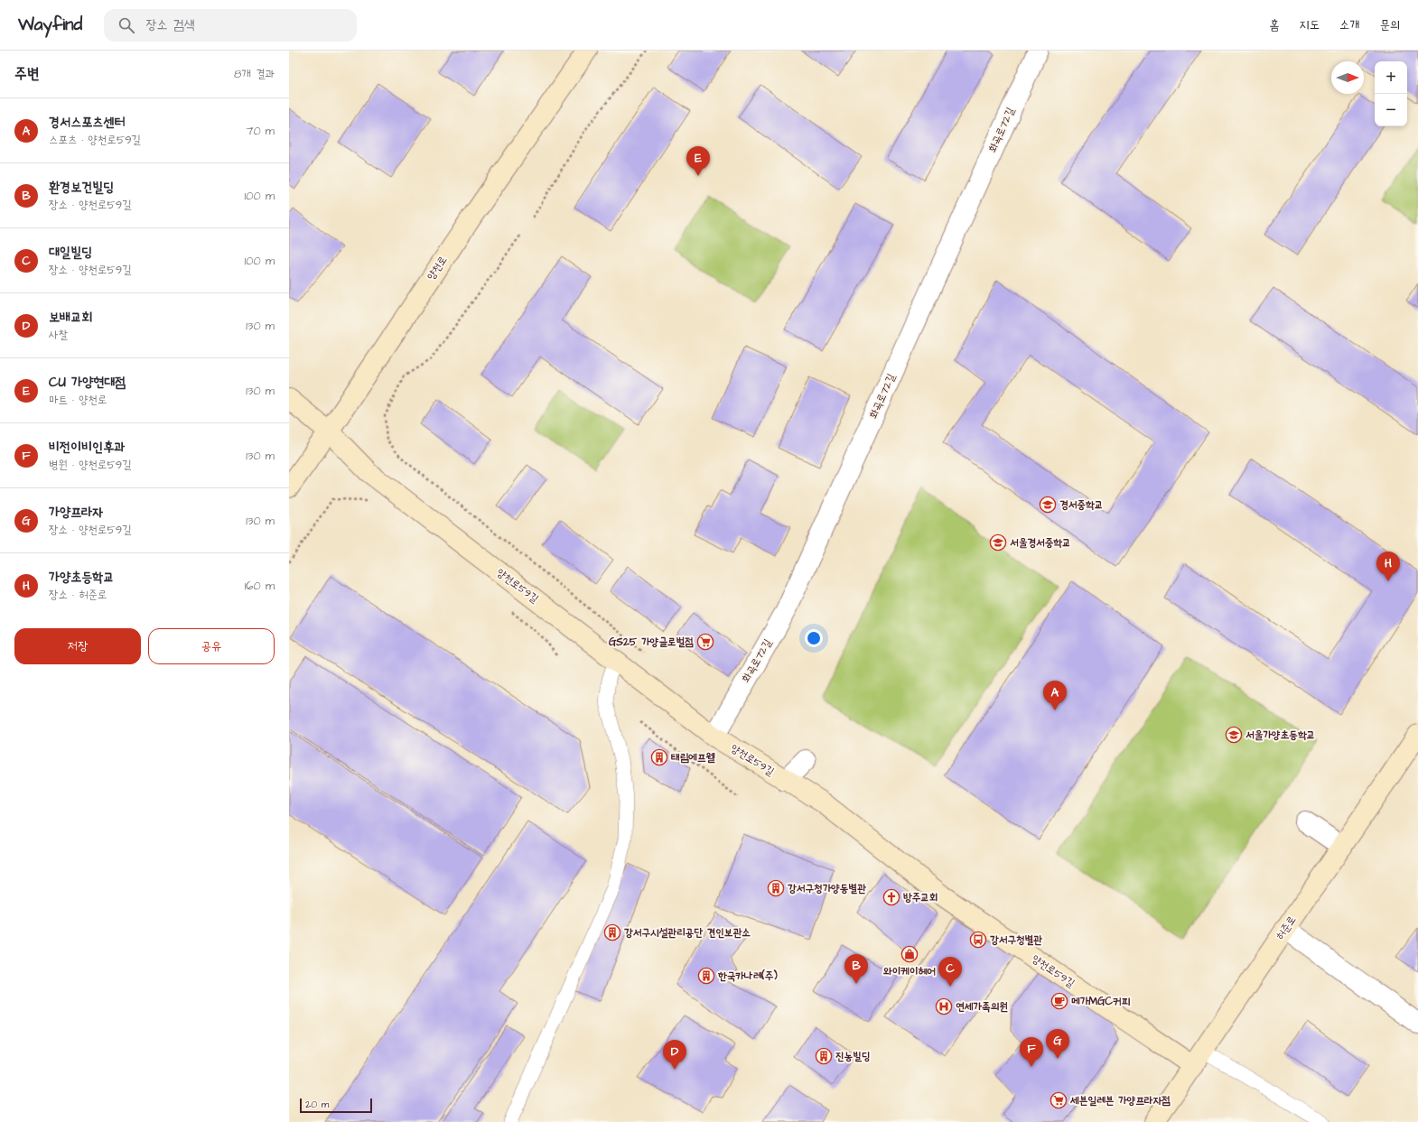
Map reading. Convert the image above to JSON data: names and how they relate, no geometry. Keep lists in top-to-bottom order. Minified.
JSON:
{"streets":{"street":["화곡로72길","양천로","양천로59길","허준로"]},"crossings":[["화곡로72길","양천로59길"],["양천로","양천로59길"],["양천로59길","허준로"]],"places":{"school or university":["경서중학교","서울경서중학교","서울가양초등학교"],"supermarket":["GS25 가양글로벌점","세븐일레븐 가양프라자점"],"building":["태림에프웰","강서구청가양동별관","강서구시설관리공단 견인보관소","한국카나레(주)","진농빌딩"],"church":["방주교회"],"bus stop":["강서구청별관"],"shop":["와이케이헤어"],"cafe":["메가MGC커피"],"hospital":["연세가족의원"]},"scale_bar":"20 m","north":"right","page":{"header":"Wayfind","search":"장소 검색","nav":["홈","지도","소개","문의"],"heading":["주변","8개 결과"],"map_buttons":["+","−"],"list":[{"mark":"A","name":"경서스포츠센터","note":"스포츠 · 양천로59길","value":"70 m"},{"mark":"B","name":"환경보건빌딩","note":"장소 · 양천로59길","value":"100 m"},{"mark":"C","name":"대일빌딩","note":"장소 · 양천로59길","value":"100 m"},{"mark":"D","name":"보배교회","note":"사찰","value":"130 m"},{"mark":"E","name":"CU 가양현대점","note":"마트 · 양천로","value":"130 m"},{"mark":"F","name":"비전이비인후과","note":"병원 · 양천로59길","value":"130 m"},{"mark":"G","name":"가양프라자","note":"장소 · 양천로59길","value":"130 m"},{"mark":"H","name":"가양초등학교","note":"장소 · 허준로","value":"160 m"}],"pins":["E","H","A","B","C","G","F","D"],"buttons":["저장","공유"],"scale":"20 m"}}
